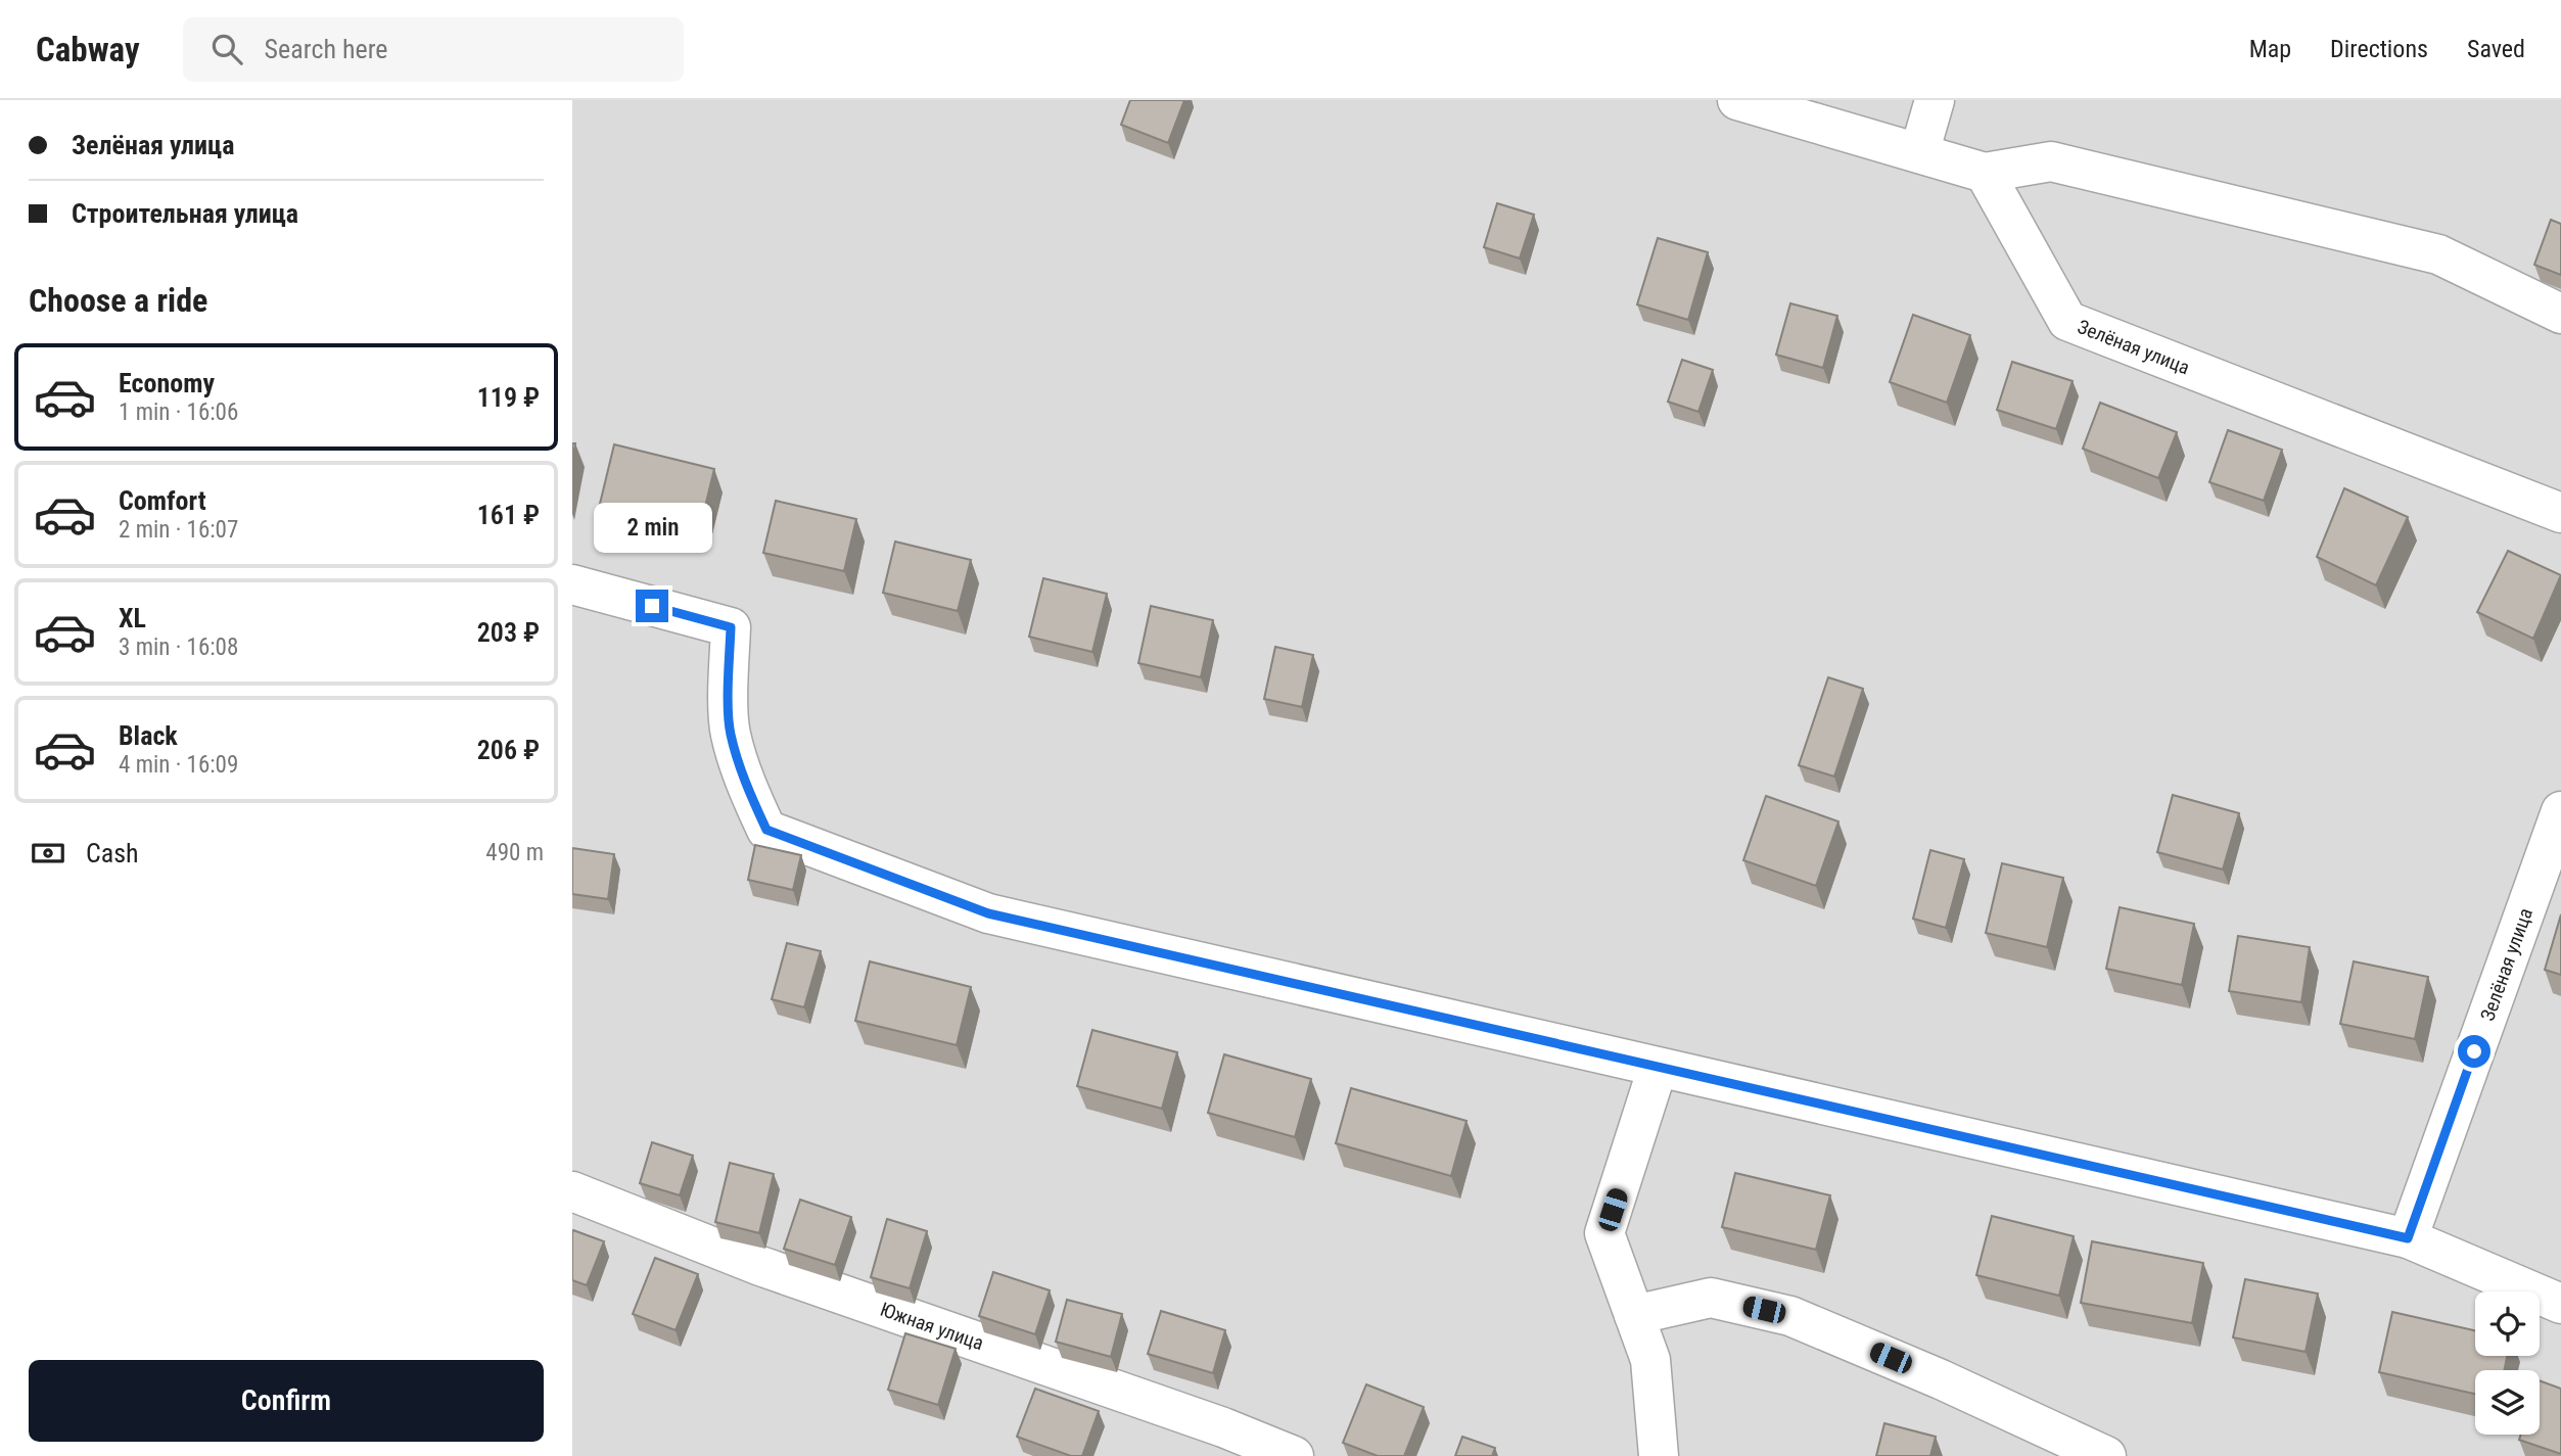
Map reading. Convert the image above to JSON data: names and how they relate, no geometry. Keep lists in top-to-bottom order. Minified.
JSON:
{"streets":{"street":["Зелёная улица","Южная улица"]},"page":{"header":"Cabway","search":"Search here","nav":["Map","Directions","Saved"],"banner":["Зелёная улица","Строительная улица"],"heading":"Choose a ride","list":[{"name":"Economy","note":"1 min · 16:06","value":"119 ₽"},{"name":"Comfort","note":"2 min · 16:07","value":"161 ₽"},{"name":"XL","note":"3 min · 16:08","value":"203 ₽"},{"name":"Black","note":"4 min · 16:09","value":"206 ₽"}],"bubble":"2 min","pay":["Cash","490 m"],"buttons":"Confirm"}}
